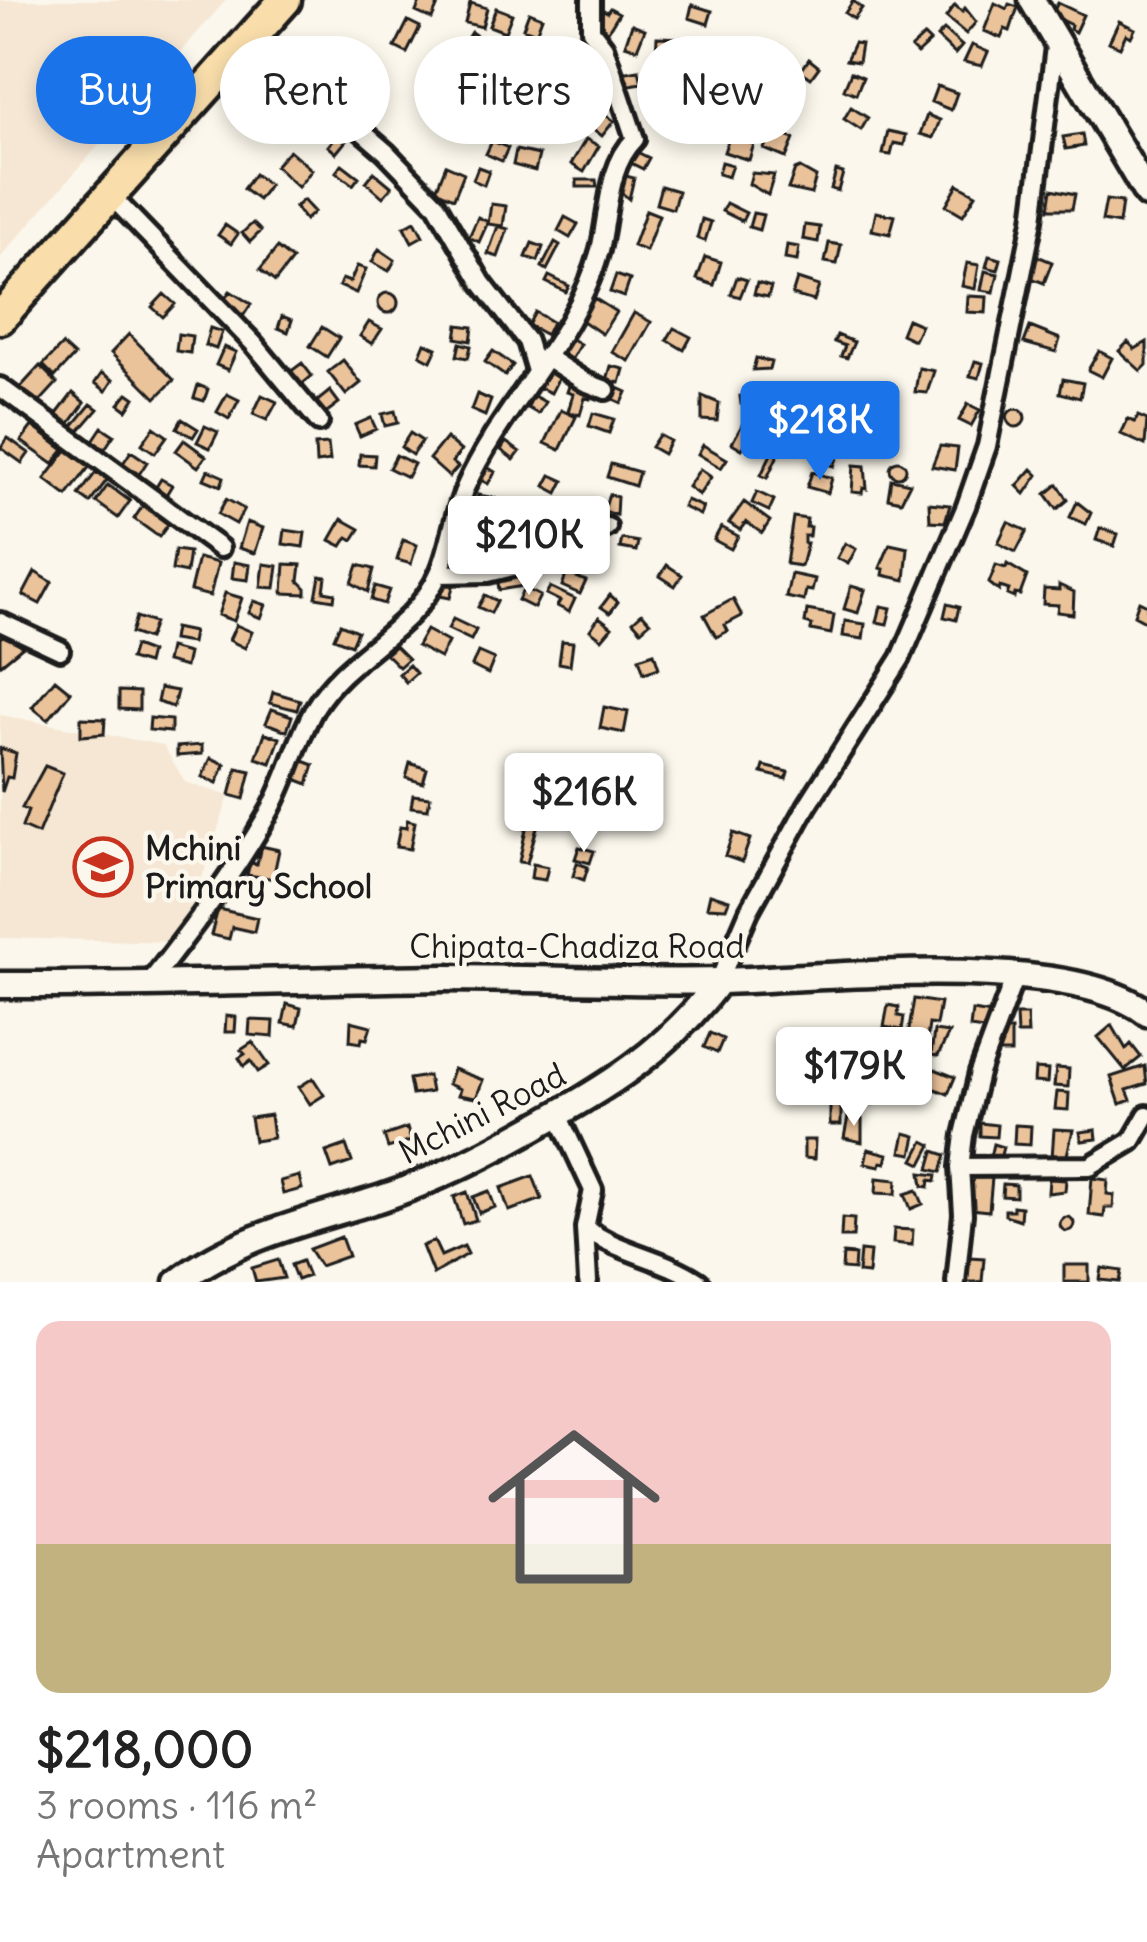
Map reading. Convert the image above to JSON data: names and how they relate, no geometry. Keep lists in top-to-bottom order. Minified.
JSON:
{"streets":{"main road":["Chipata-Chadiza Road","Mchini Road"]},"crossings":[["Chipata-Chadiza Road","Mchini Road"]],"places":{"school or university":["Mchini Primary School"]},"page":{"chip":["Buy","Rent","Filters","New"],"price":["$218K","$210K","$216K","$179K"],"list":[{"name":"$218,000","note":"3 rooms · 116 m² · Apartment"}]}}
